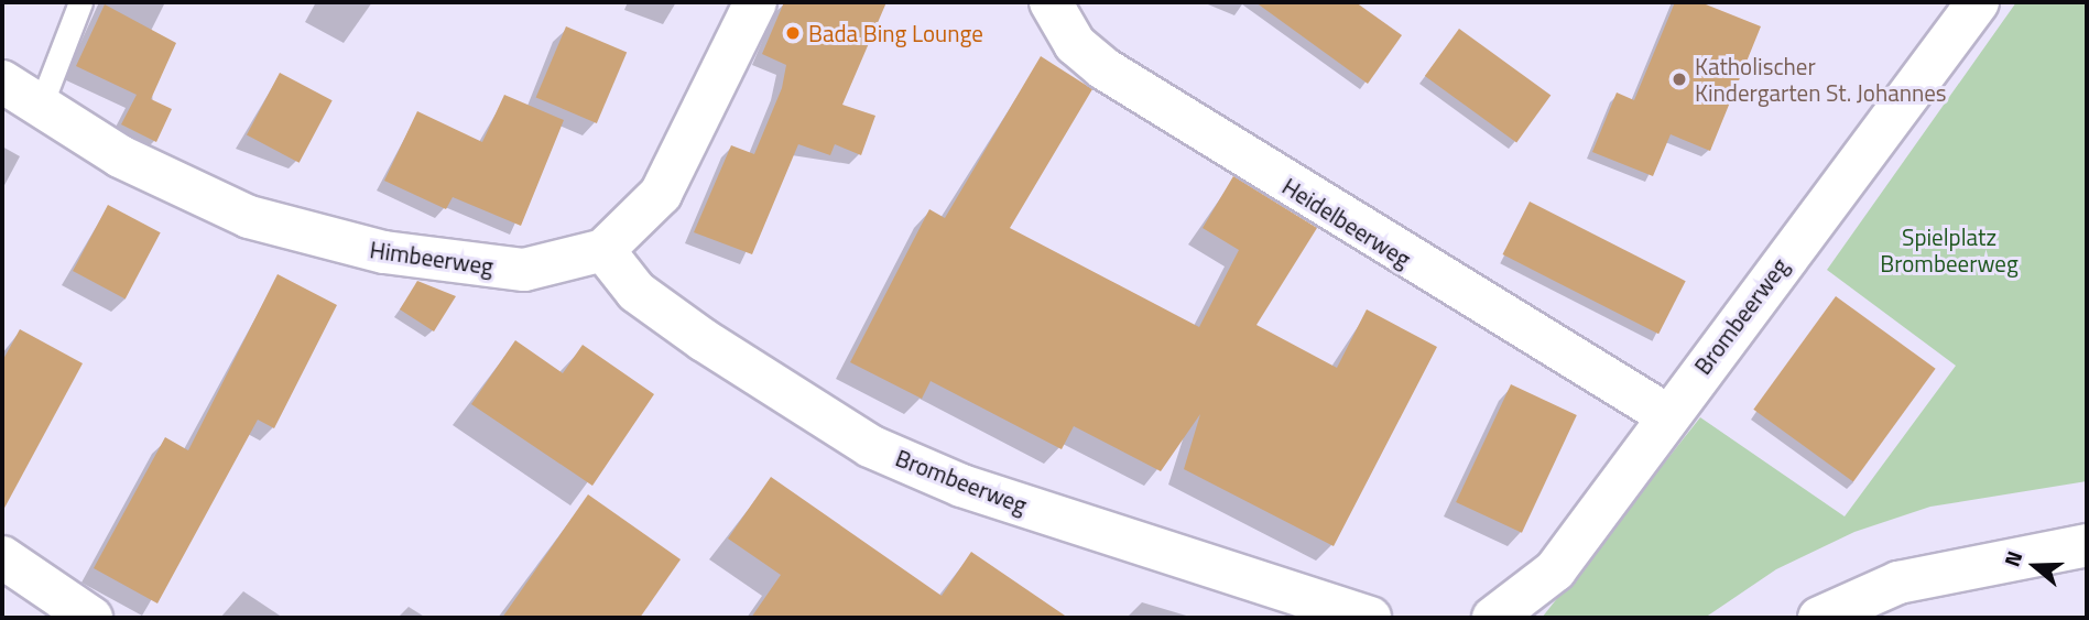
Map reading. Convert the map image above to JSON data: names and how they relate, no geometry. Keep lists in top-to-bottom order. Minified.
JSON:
{"streets":{"street":["Heidelbeerweg","Himbeerweg","Brombeerweg"]},"crossings":[["Heidelbeerweg","Brombeerweg"],["Himbeerweg","Brombeerweg"]],"parks":["Spielplatz Brombeerweg"],"places":["Bada Bing Lounge","Katholischer Kindergarten St. Johannes"],"north":"left"}
